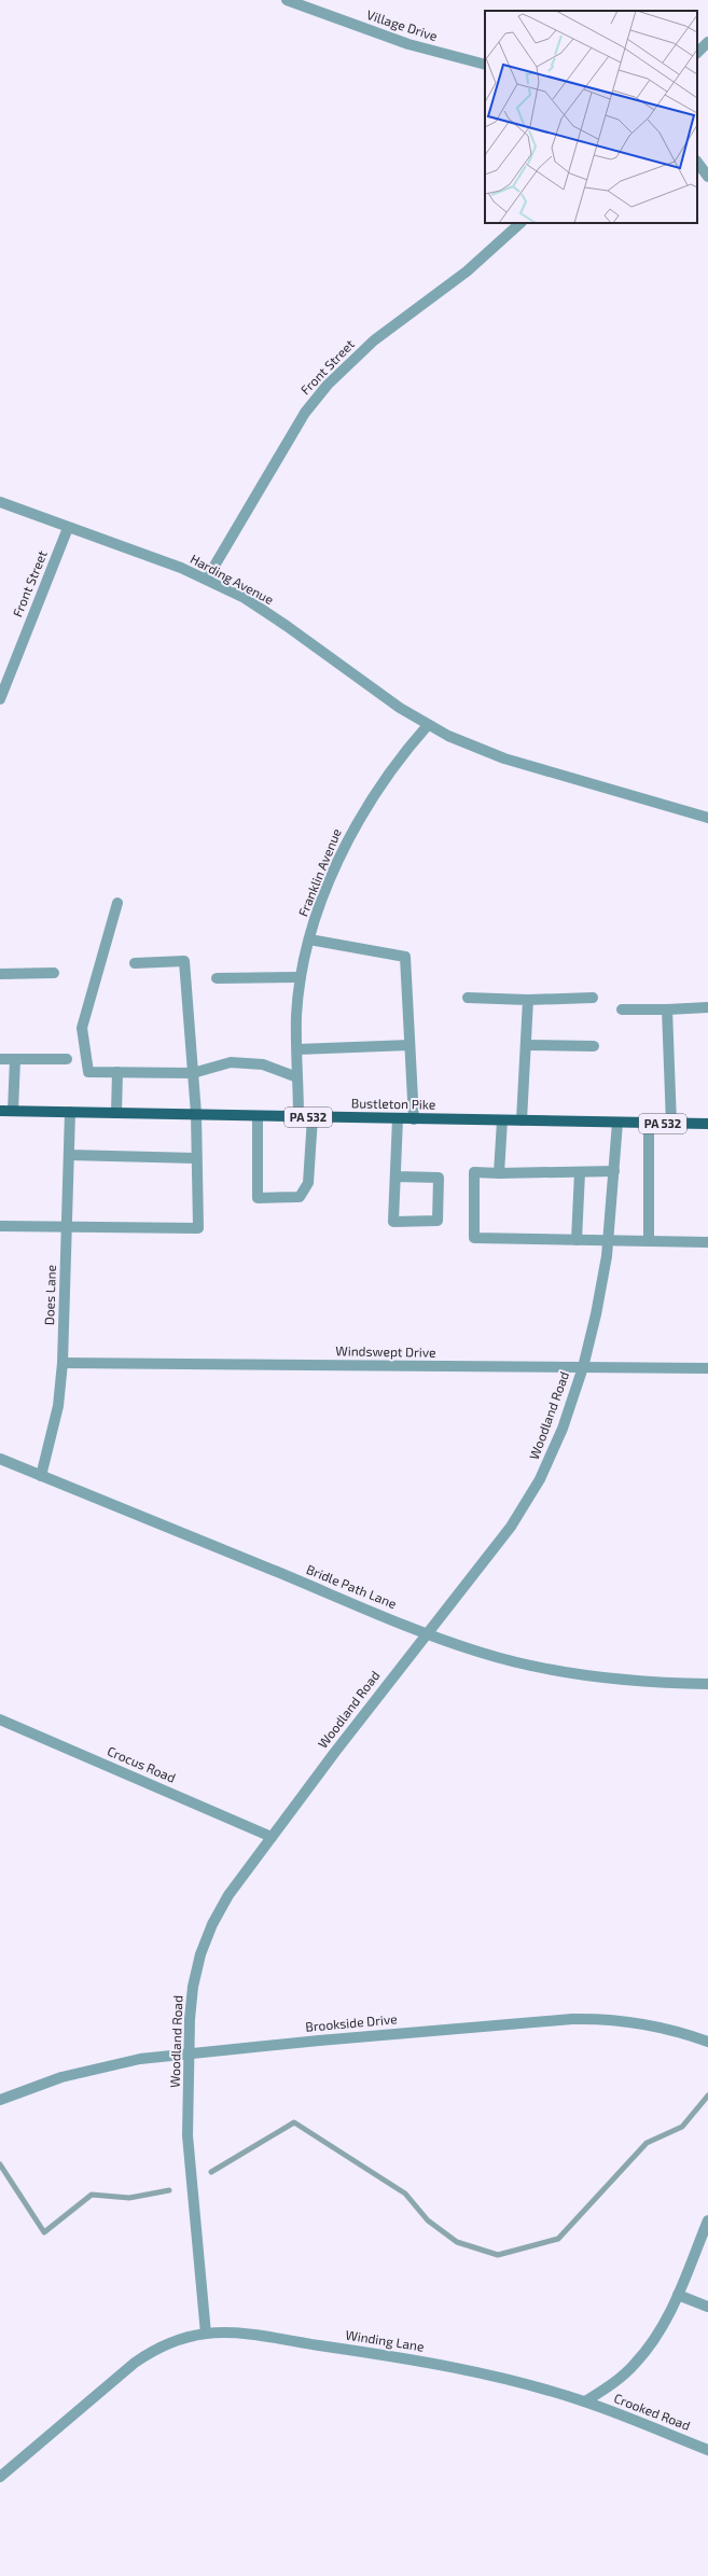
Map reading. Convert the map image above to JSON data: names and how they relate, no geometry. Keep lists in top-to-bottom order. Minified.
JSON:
{"streets":{"main road":["Bustleton Pike","PA 532"],"street":["Village Drive","Front Street","Harding Avenue","Franklin Avenue","Does Lane","Windswept Drive","Woodland Road","Bridle Path Lane","Crocus Road","Brookside Drive","Winding Lane","Crooked Road"]},"crossings":[["Front Street","Harding Avenue"],["Harding Avenue","Franklin Avenue"],["Franklin Avenue","Bustleton Pike"],["Bustleton Pike","Does Lane"],["Bustleton Pike","Woodland Road"],["Does Lane","Windswept Drive"],["Does Lane","Bridle Path Lane"],["Windswept Drive","Woodland Road"],["Woodland Road","Bridle Path Lane"],["Woodland Road","Crocus Road"],["Woodland Road","Brookside Drive"],["Woodland Road","Winding Lane"],["Winding Lane","Crooked Road"]]}
